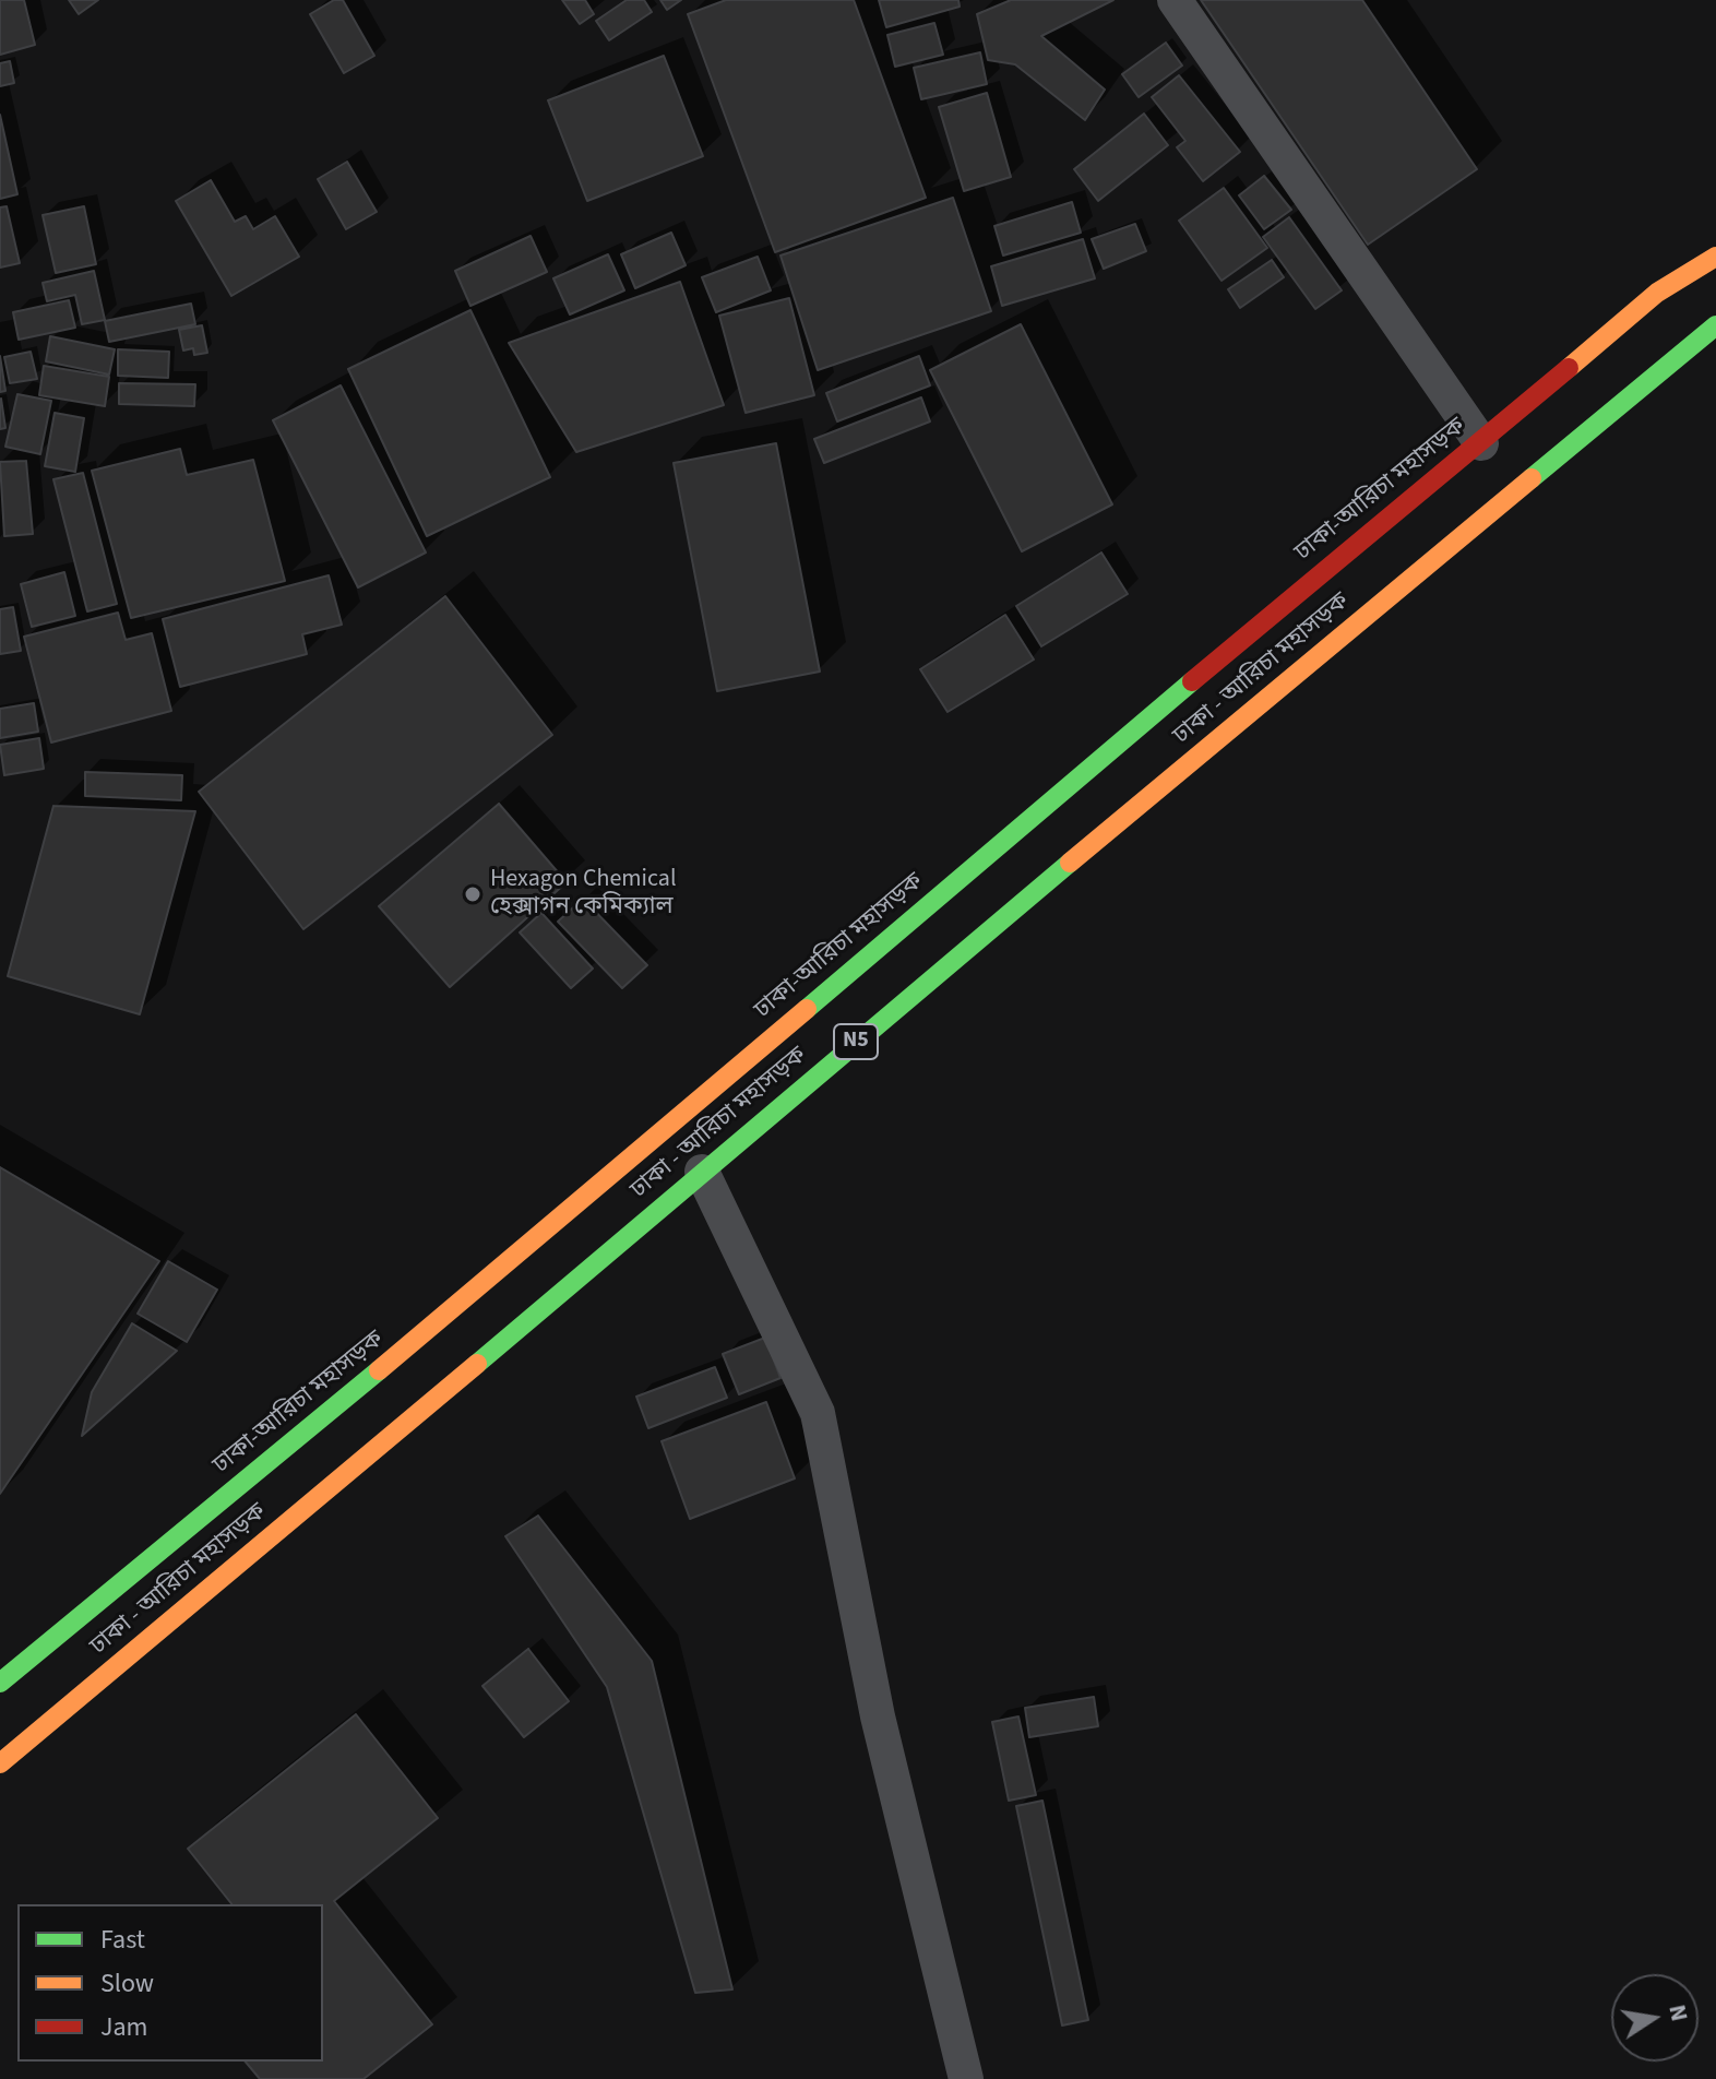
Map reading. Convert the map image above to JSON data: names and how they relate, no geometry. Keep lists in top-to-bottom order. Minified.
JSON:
{"streets":{"highway":["ঢাকা-আরিচা মহাসড়ক","ঢাকা - আরিচা মহাসড়ক","N5"]},"places":["Hexagon Chemical হেক্সাগন কেমিক্যাল"],"legend":["Fast","Slow","Jam"],"north":"right"}
